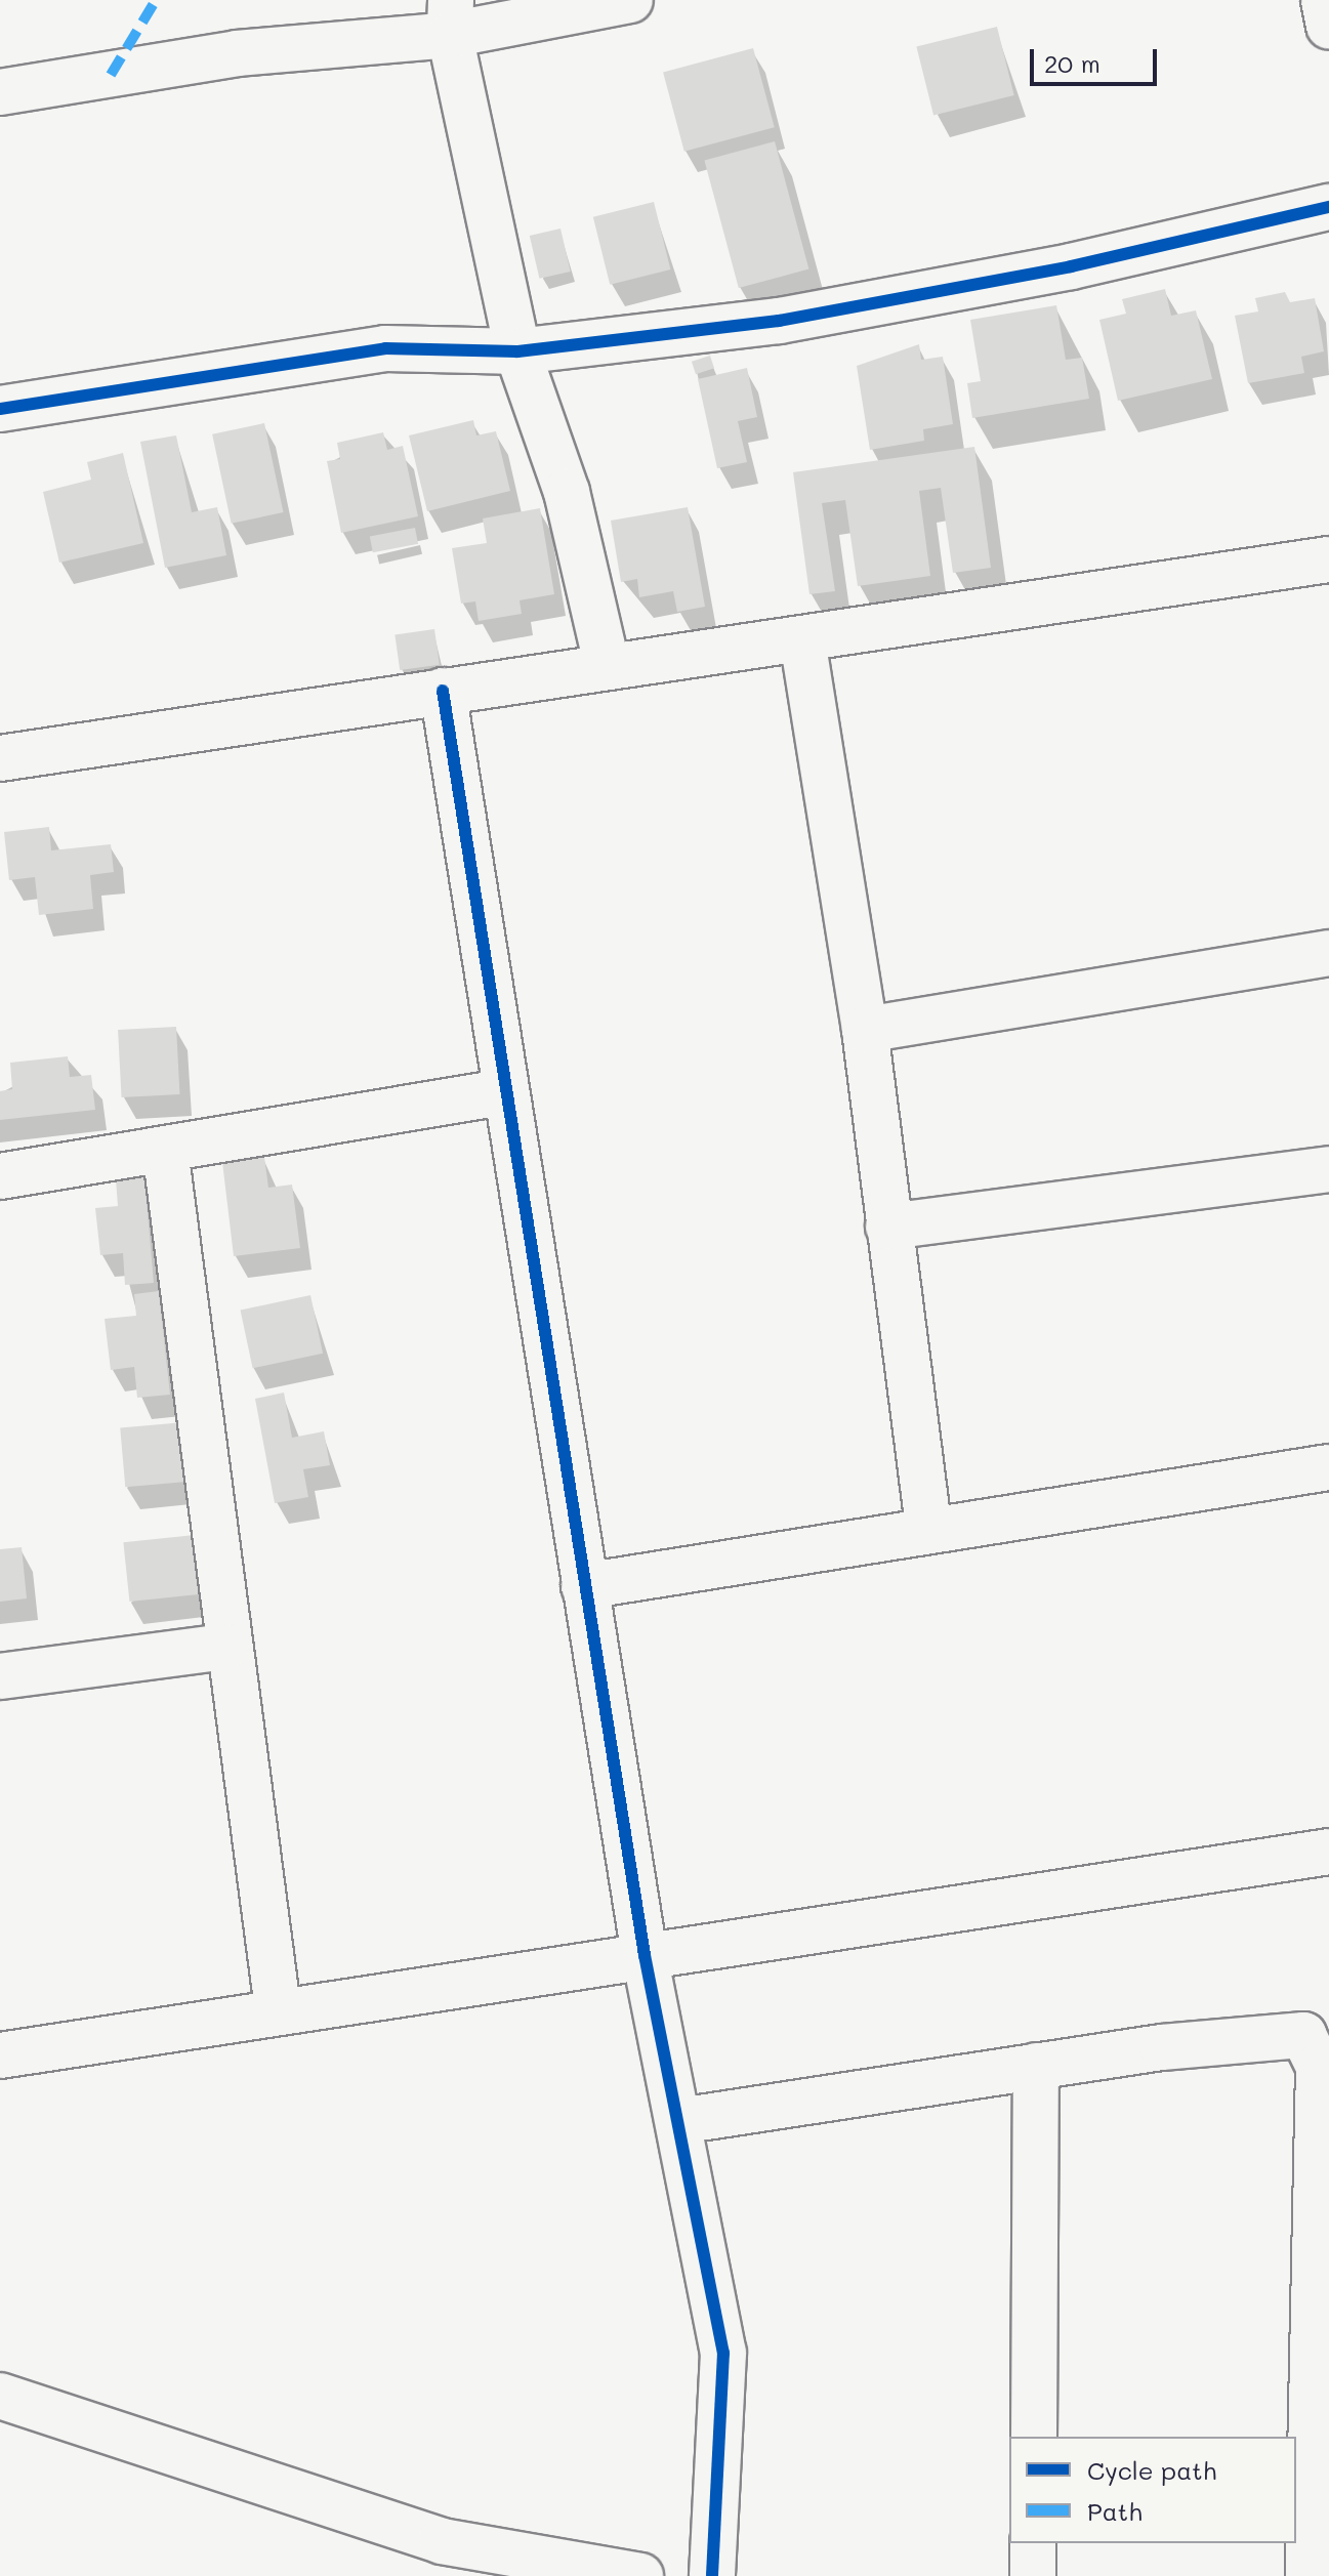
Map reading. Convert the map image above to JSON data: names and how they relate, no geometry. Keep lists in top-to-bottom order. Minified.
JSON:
{"legend":["Cycle path","Path"],"scale_bar":"20 m"}
